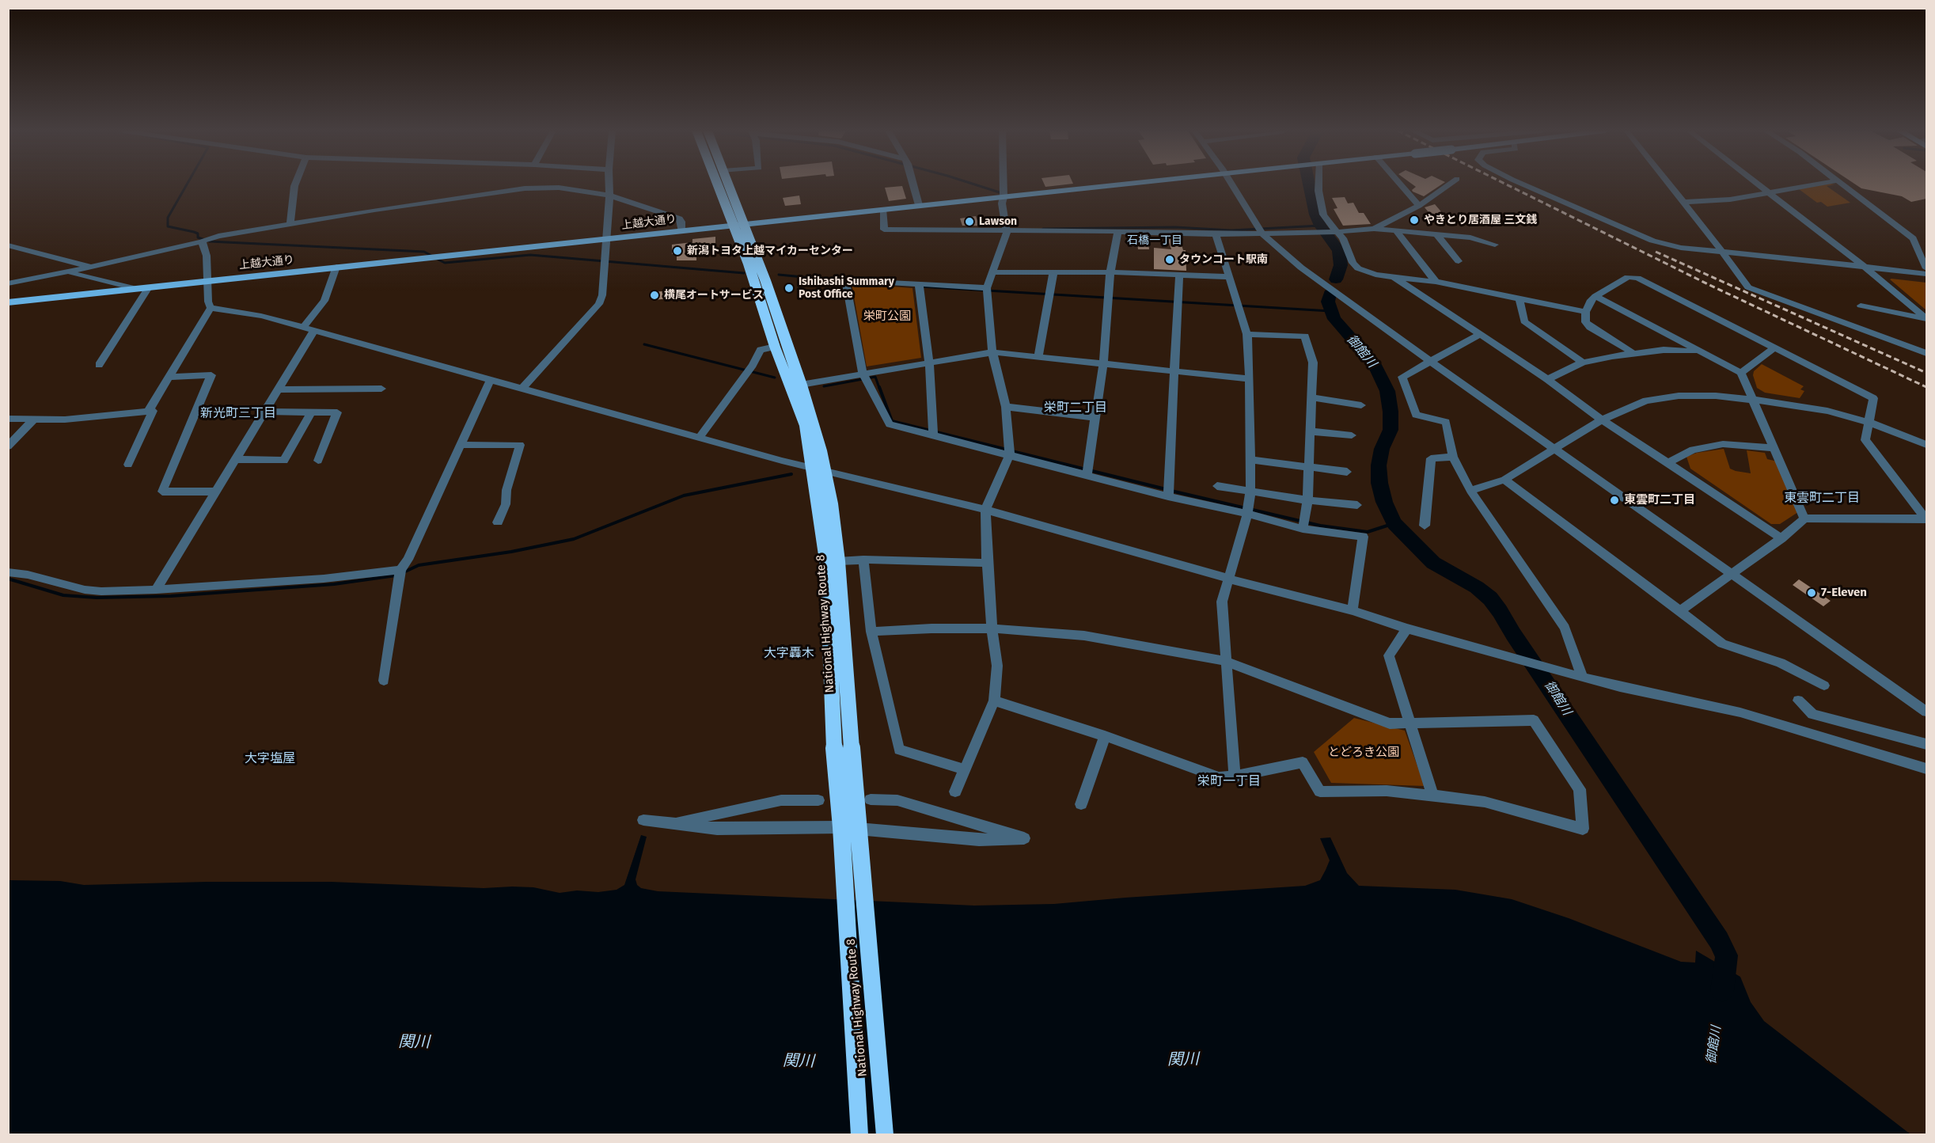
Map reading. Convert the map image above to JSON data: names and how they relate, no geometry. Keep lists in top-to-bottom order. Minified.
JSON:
{"streets":{"highway":["National Highway Route 8"],"main road":["上越大通り"]},"crossings":[["上越大通り","National Highway Route 8"]],"districts":["石橋一丁目","栄町二丁目","新光町三丁目","東雲町二丁目","大字轟木","大字塩屋","栄町一丁目"],"water":["御館川","関川"],"parks":["栄町公園","とどろき公園"],"places":["やきとり居酒屋 三文銭","Lawson","新潟トヨタ上越マイカーセンター","タウンコート駅南","Ishibashi Summary Post Office","横尾オートサービス","東雲町二丁目","7-Eleven"]}
